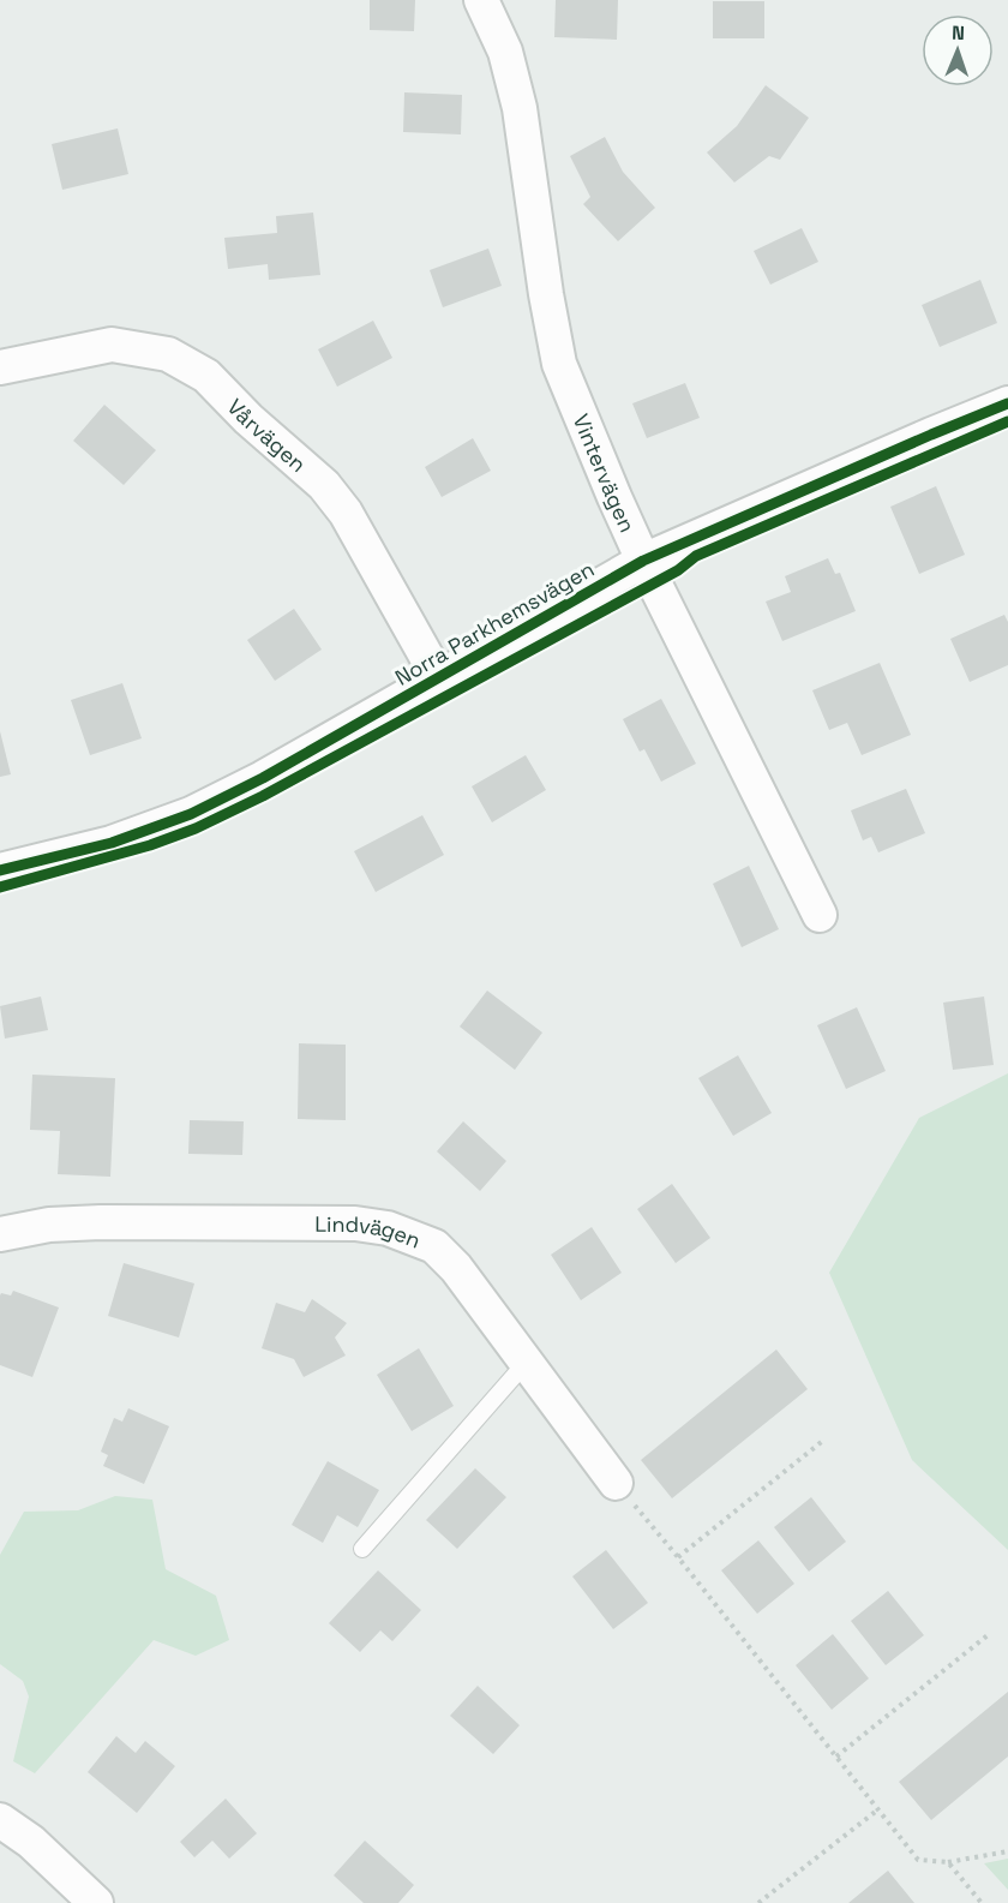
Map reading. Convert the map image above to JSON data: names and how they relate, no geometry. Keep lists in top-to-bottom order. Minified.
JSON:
{"streets":{"street":["Vårvägen","Vintervägen","Norra Parkhemsvägen","Lindvägen"]},"crossings":[["Vårvägen","Norra Parkhemsvägen"],["Vintervägen","Norra Parkhemsvägen"]],"north":"top"}
